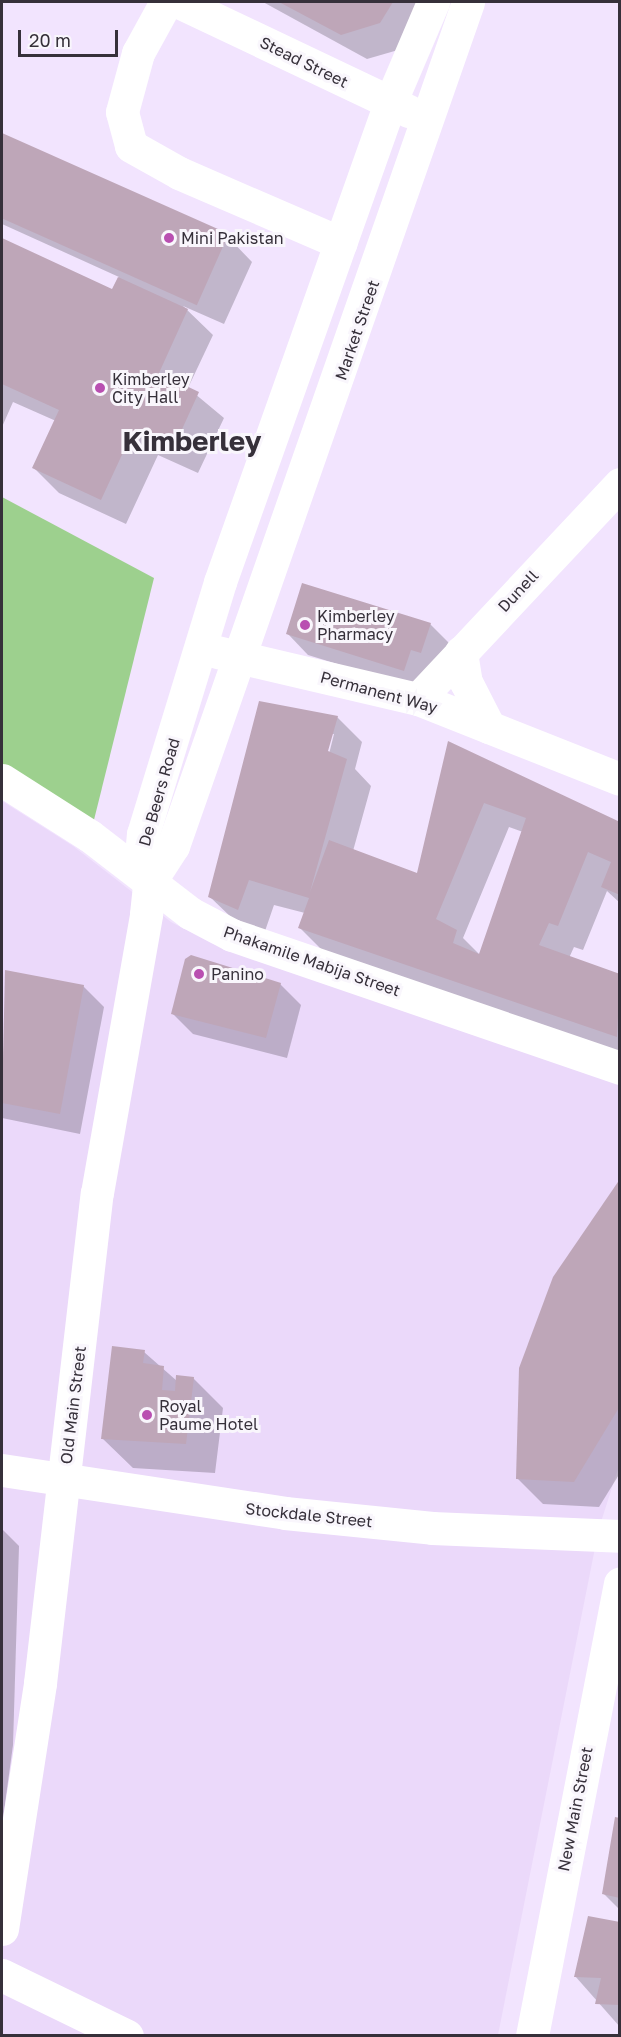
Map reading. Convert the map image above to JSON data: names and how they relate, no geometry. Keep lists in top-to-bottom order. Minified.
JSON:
{"streets":{"street":["Stead Street","Market Street","Dunell","Permanent Way","De Beers Road","Phakamile Mabija Street","Old Main Street","Stockdale Street","New Main Street"]},"crossings":[["Stead Street","Market Street"],["Market Street","Permanent Way"],["Market Street","De Beers Road"],["Dunell","Permanent Way"],["Permanent Way","De Beers Road"],["De Beers Road","Phakamile Mabija Street"],["De Beers Road","Old Main Street"],["Phakamile Mabija Street","Old Main Street"],["Old Main Street","Stockdale Street"]],"districts":["Kimberley"],"places":["Mini Pakistan","Kimberley City Hall","Kimberley Pharmacy","Panino","Royal Paume Hotel"],"scale_bar":"20 m"}
